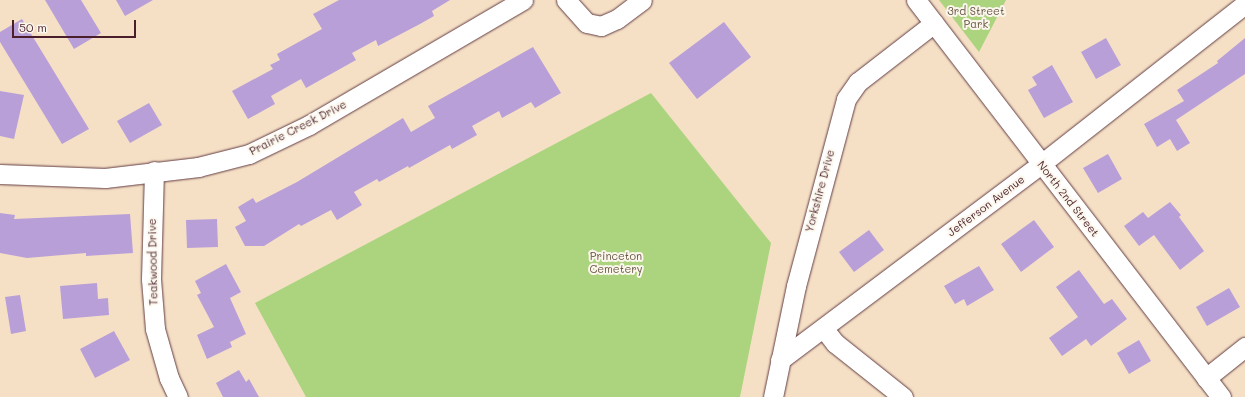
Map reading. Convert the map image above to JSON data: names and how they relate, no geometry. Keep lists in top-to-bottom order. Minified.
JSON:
{"streets":{"street":["Prairie Creek Drive","Yorkshire Drive","North 2nd Street","Jefferson Avenue","Teakwood Drive"]},"crossings":[["Prairie Creek Drive","Teakwood Drive"],["Yorkshire Drive","North 2nd Street"],["Yorkshire Drive","Jefferson Avenue"],["North 2nd Street","Jefferson Avenue"]],"parks":["3rd Street Park","Princeton Cemetery"],"scale_bar":"50 m"}
